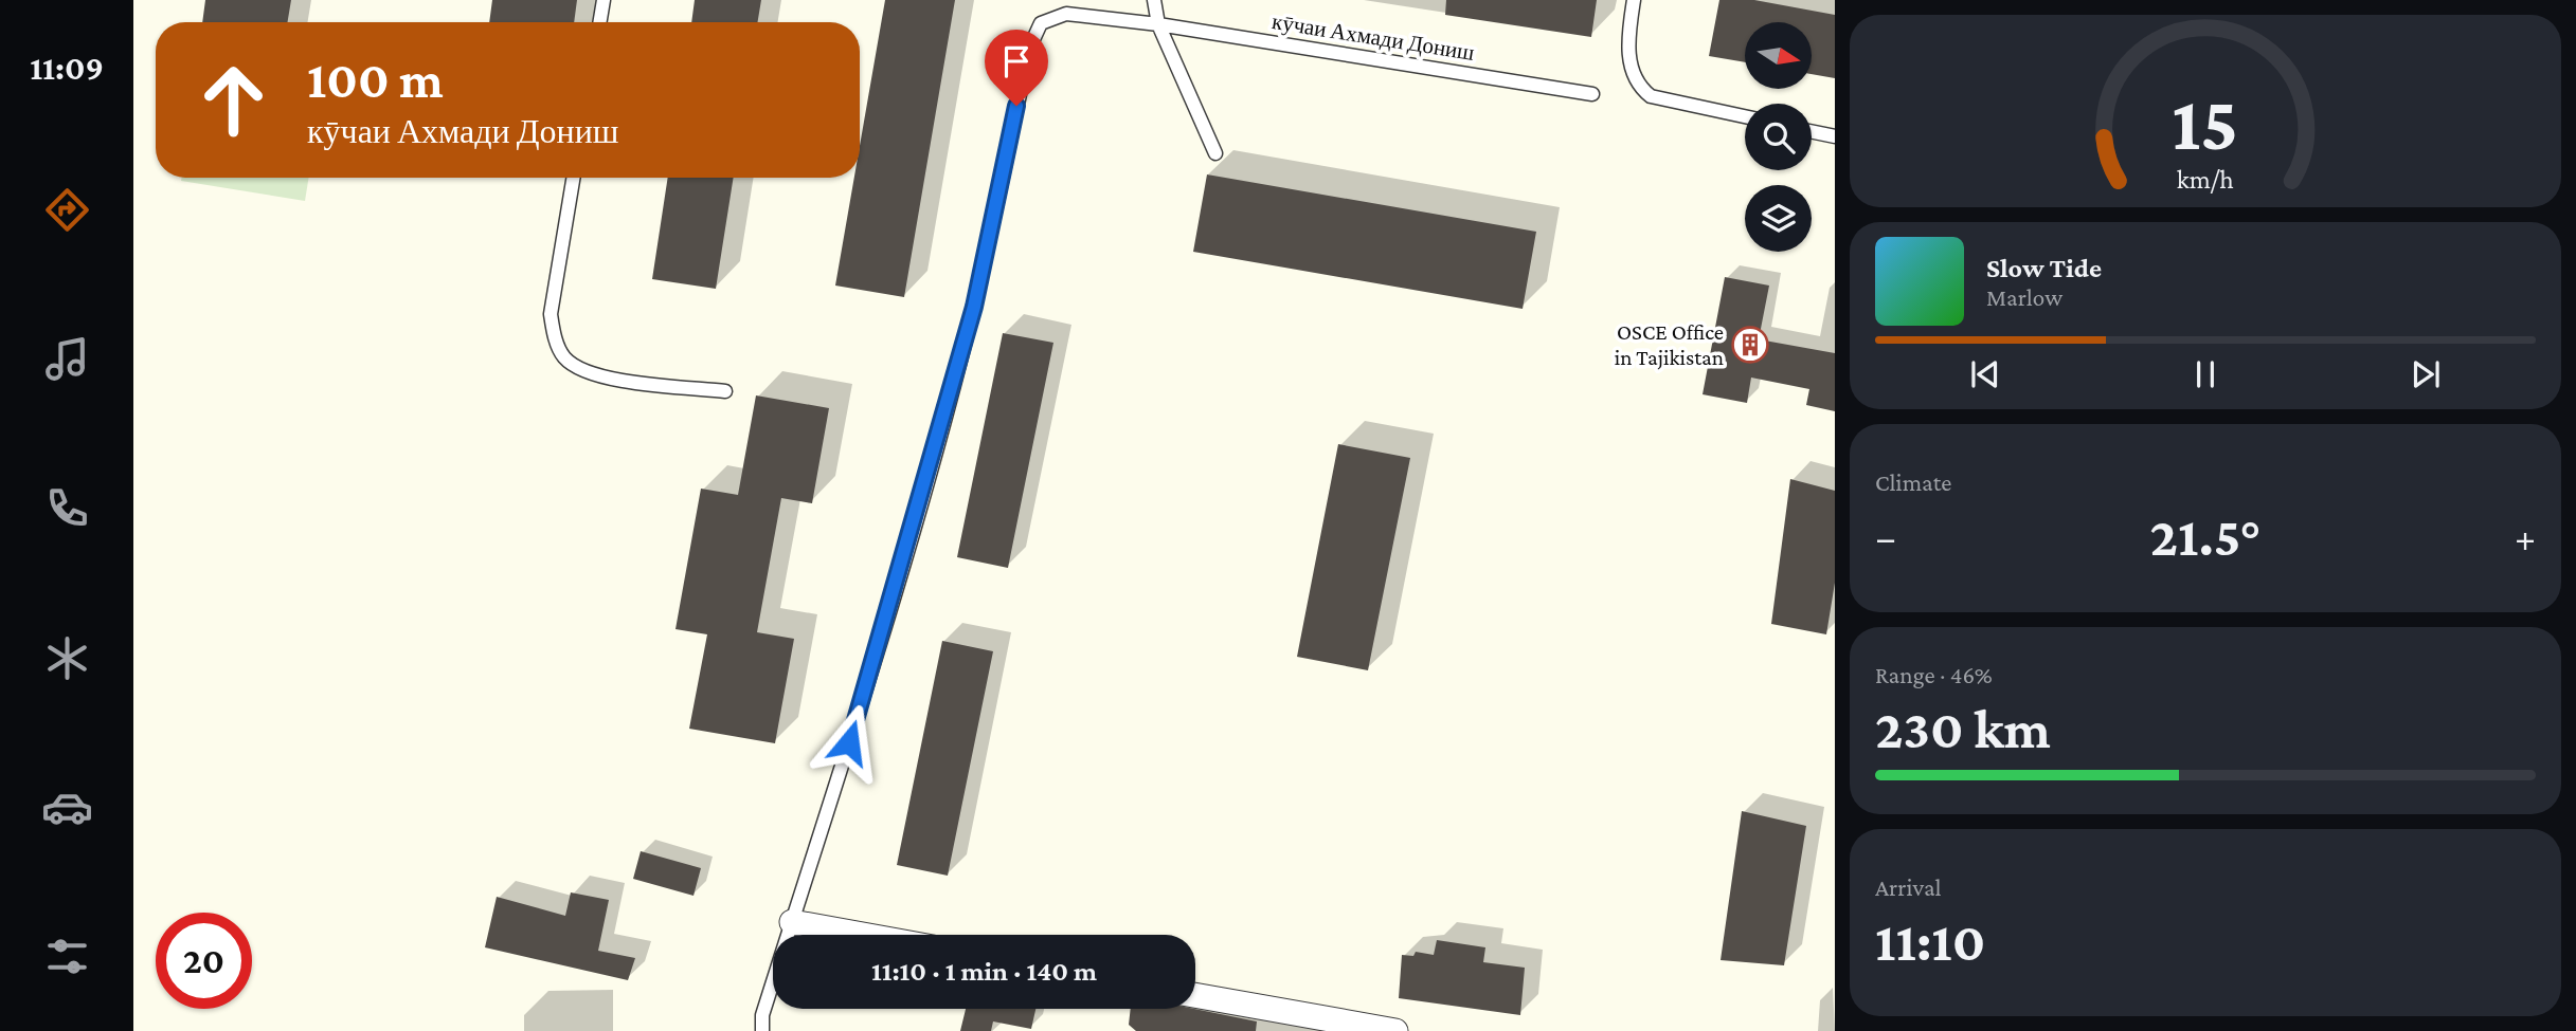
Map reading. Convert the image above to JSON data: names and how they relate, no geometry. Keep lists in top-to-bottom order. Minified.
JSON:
{"streets":{"lane":["кӯчаи Ахмади Дониш"]},"places":{"building":["OSCE Office in Tajikistan"]},"north":"right","page":{"tabs":"11:09","turn":["100 m","кӯчаи Ахмади Дониш"],"song":["Slow Tide","Marlow"],"tile":["Climate",["Range · 46%","230 km"],["Arrival","11:10"]],"heat":["−","21.5°","+"],"limit":"20","trip":"11:10 · 1 min · 140 m","gauge":["15","km/h"]}}
